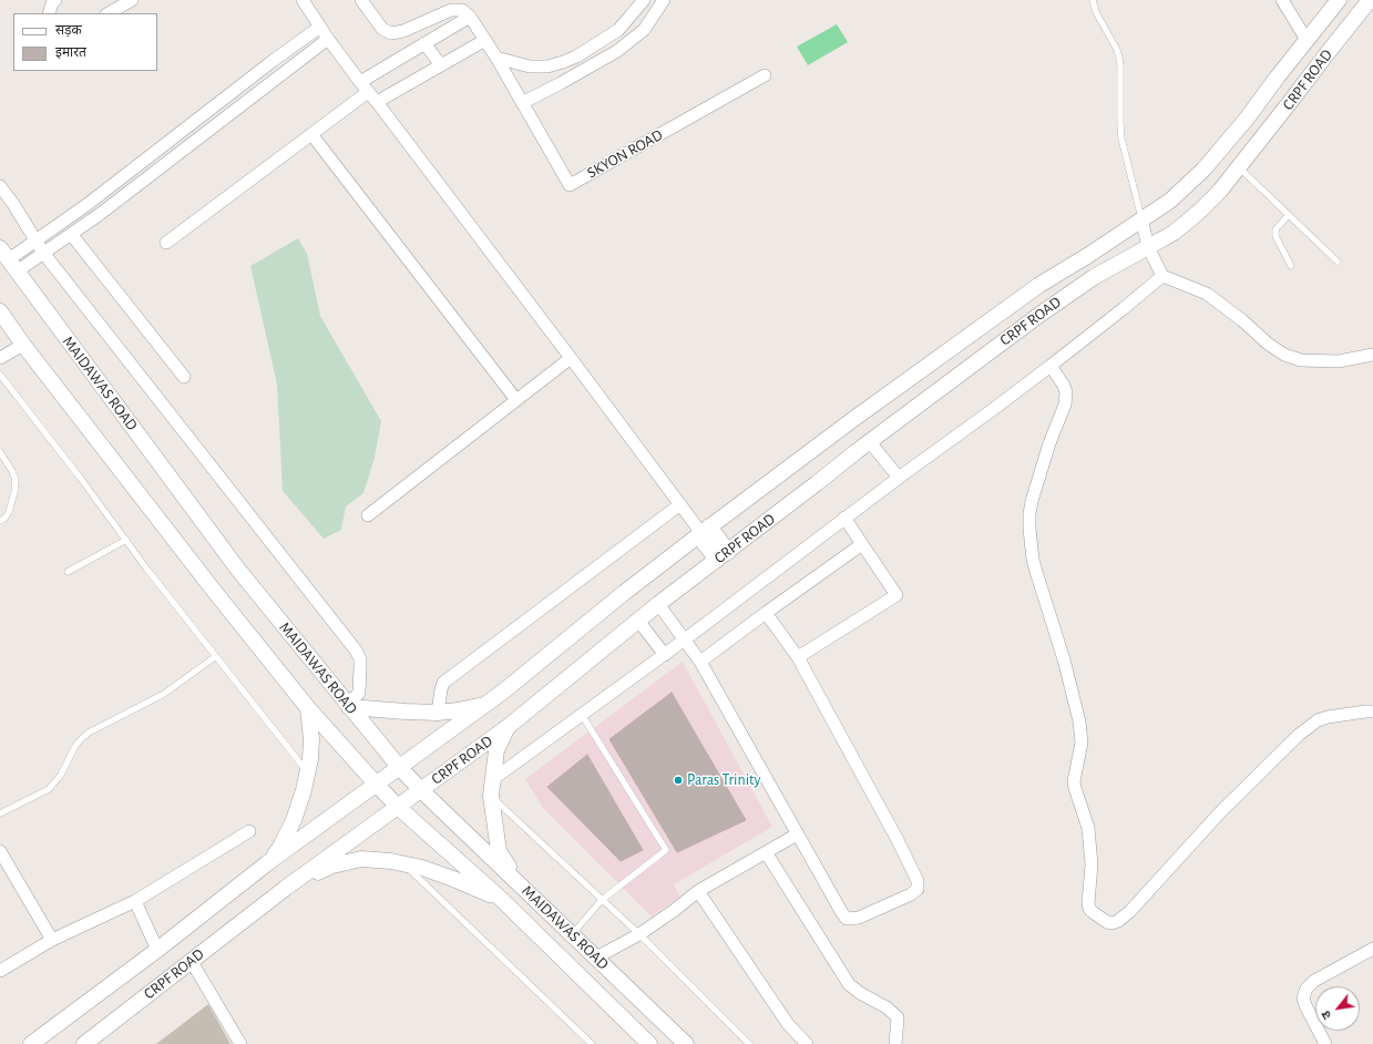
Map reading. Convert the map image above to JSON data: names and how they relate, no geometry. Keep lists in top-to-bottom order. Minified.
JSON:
{"streets":{"street":["CRPF ROAD","SKYON ROAD","MAIDAWAS ROAD"]},"crossings":[["CRPF ROAD","MAIDAWAS ROAD"]],"places":["Paras Trinity"],"legend":["सड़क","इमारत"],"north":"bottom left"}
